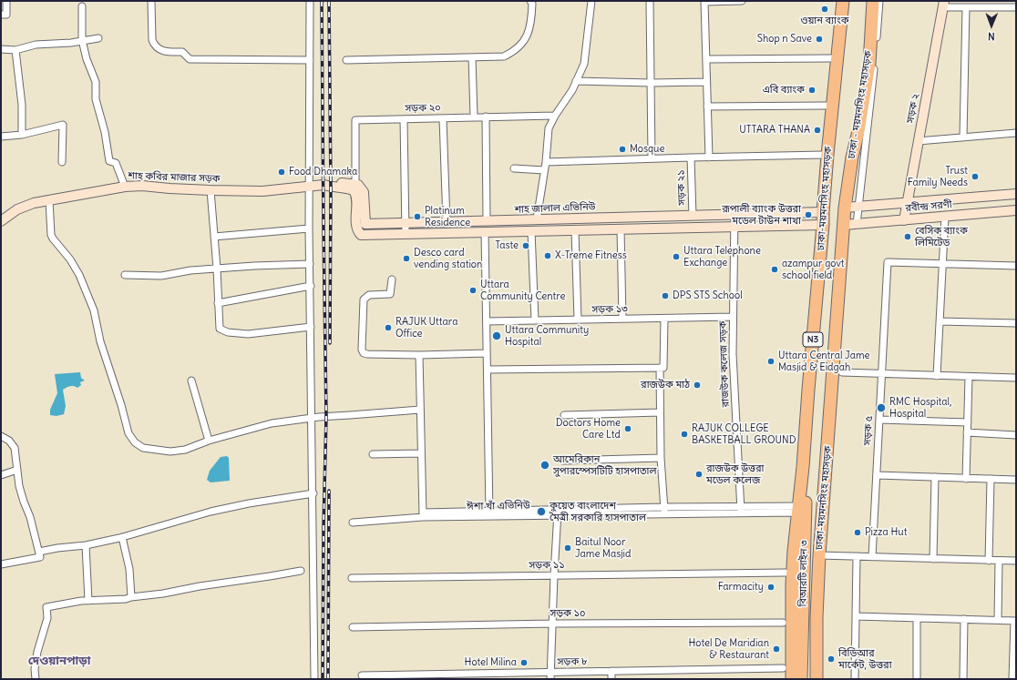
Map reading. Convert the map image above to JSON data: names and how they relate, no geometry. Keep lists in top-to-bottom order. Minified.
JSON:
{"streets":{"highway":["ঢাকা - ময়মনসিংহ মহাসড়ক","ঢাকা-ময়মনসিংহ মহাসড়ক","N3","বিআরটি লাইন ৩"],"main road":["সড়ক ২","শাহ কবির মাজার সড়ক","রবীন্দ্র সরণী","শাহ জালাল এভিনিউ"],"street":["সড়ক ২০","সড়ক ২১","সড়ক ১৩","রাজউক কলেজ সড়ক","সড়ক ৫","ঈশা খাঁ এভিনিউ","সড়ক ১১","সড়ক ১০","সড়ক ৮"]},"crossings":[["ঢাকা - ময়মনসিংহ মহাসড়ক","ঢাকা-ময়মনসিংহ মহাসড়ক"],["ঢাকা - ময়মনসিংহ মহাসড়ক","রবীন্দ্র সরণী"],["সড়ক ২০","শাহ জালাল এভিনিউ"],["সড়ক ২","রবীন্দ্র সরণী"],["সড়ক ২১","শাহ জালাল এভিনিউ"],["ঢাকা-ময়মনসিংহ মহাসড়ক","রবীন্দ্র সরণী"],["ঢাকা-ময়মনসিংহ মহাসড়ক","শাহ জালাল এভিনিউ"],["ঢাকা-ময়মনসিংহ মহাসড়ক","ঈশা খাঁ এভিনিউ"],["ঢাকা-ময়মনসিংহ মহাসড়ক","বিআরটি লাইন ৩"],["শাহ জালাল এভিনিউ","রাজউক কলেজ সড়ক"],["সড়ক ১৩","রাজউক কলেজ সড়ক"],["রাজউক কলেজ সড়ক","ঈশা খাঁ এভিনিউ"]],"districts":["দেওয়ানপাড়া"],"places":["ওয়ান ব্যাংক","Shop n Save","এবি ব্যাংক","UTTARA THANA","Mosque","Food Dhamaka","Trust Family Needs","রূপালী ব্যাংক উত্তরা মডেল টাউন শাখা","Platinum Residence","বেসিক ব্যাংক লিমিটেড","Taste","X-Treme Fitness","Uttara Telephone Exchange","Desco card vending station","azampur govt school field","Uttara Community Centre","DPS STS School","RAJUK Uttara Office","Uttara Community Hospital","Uttara Central Jame Masjid & Eidgah","রাজউক মাঠ","RMC Hospital, Hospital","Doctors Home Care Ltd","RAJUK COLLEGE BASKETBALL GROUND","আমেরিকান সুপারস্পেসটিটি হাসপাতাল","রাজউক উত্তরা মডেল কলেজ","কুয়েত বাংলাদেশ মৈত্রী সরকারি হাসপাতাল","Pizza Hut","Baitul Noor Jame Masjid","Farmacity","Hotel De Maridian & Restaurant","বিডিআর মার্কেট, উত্তরা","Hotel Milina"],"north":"bottom"}
